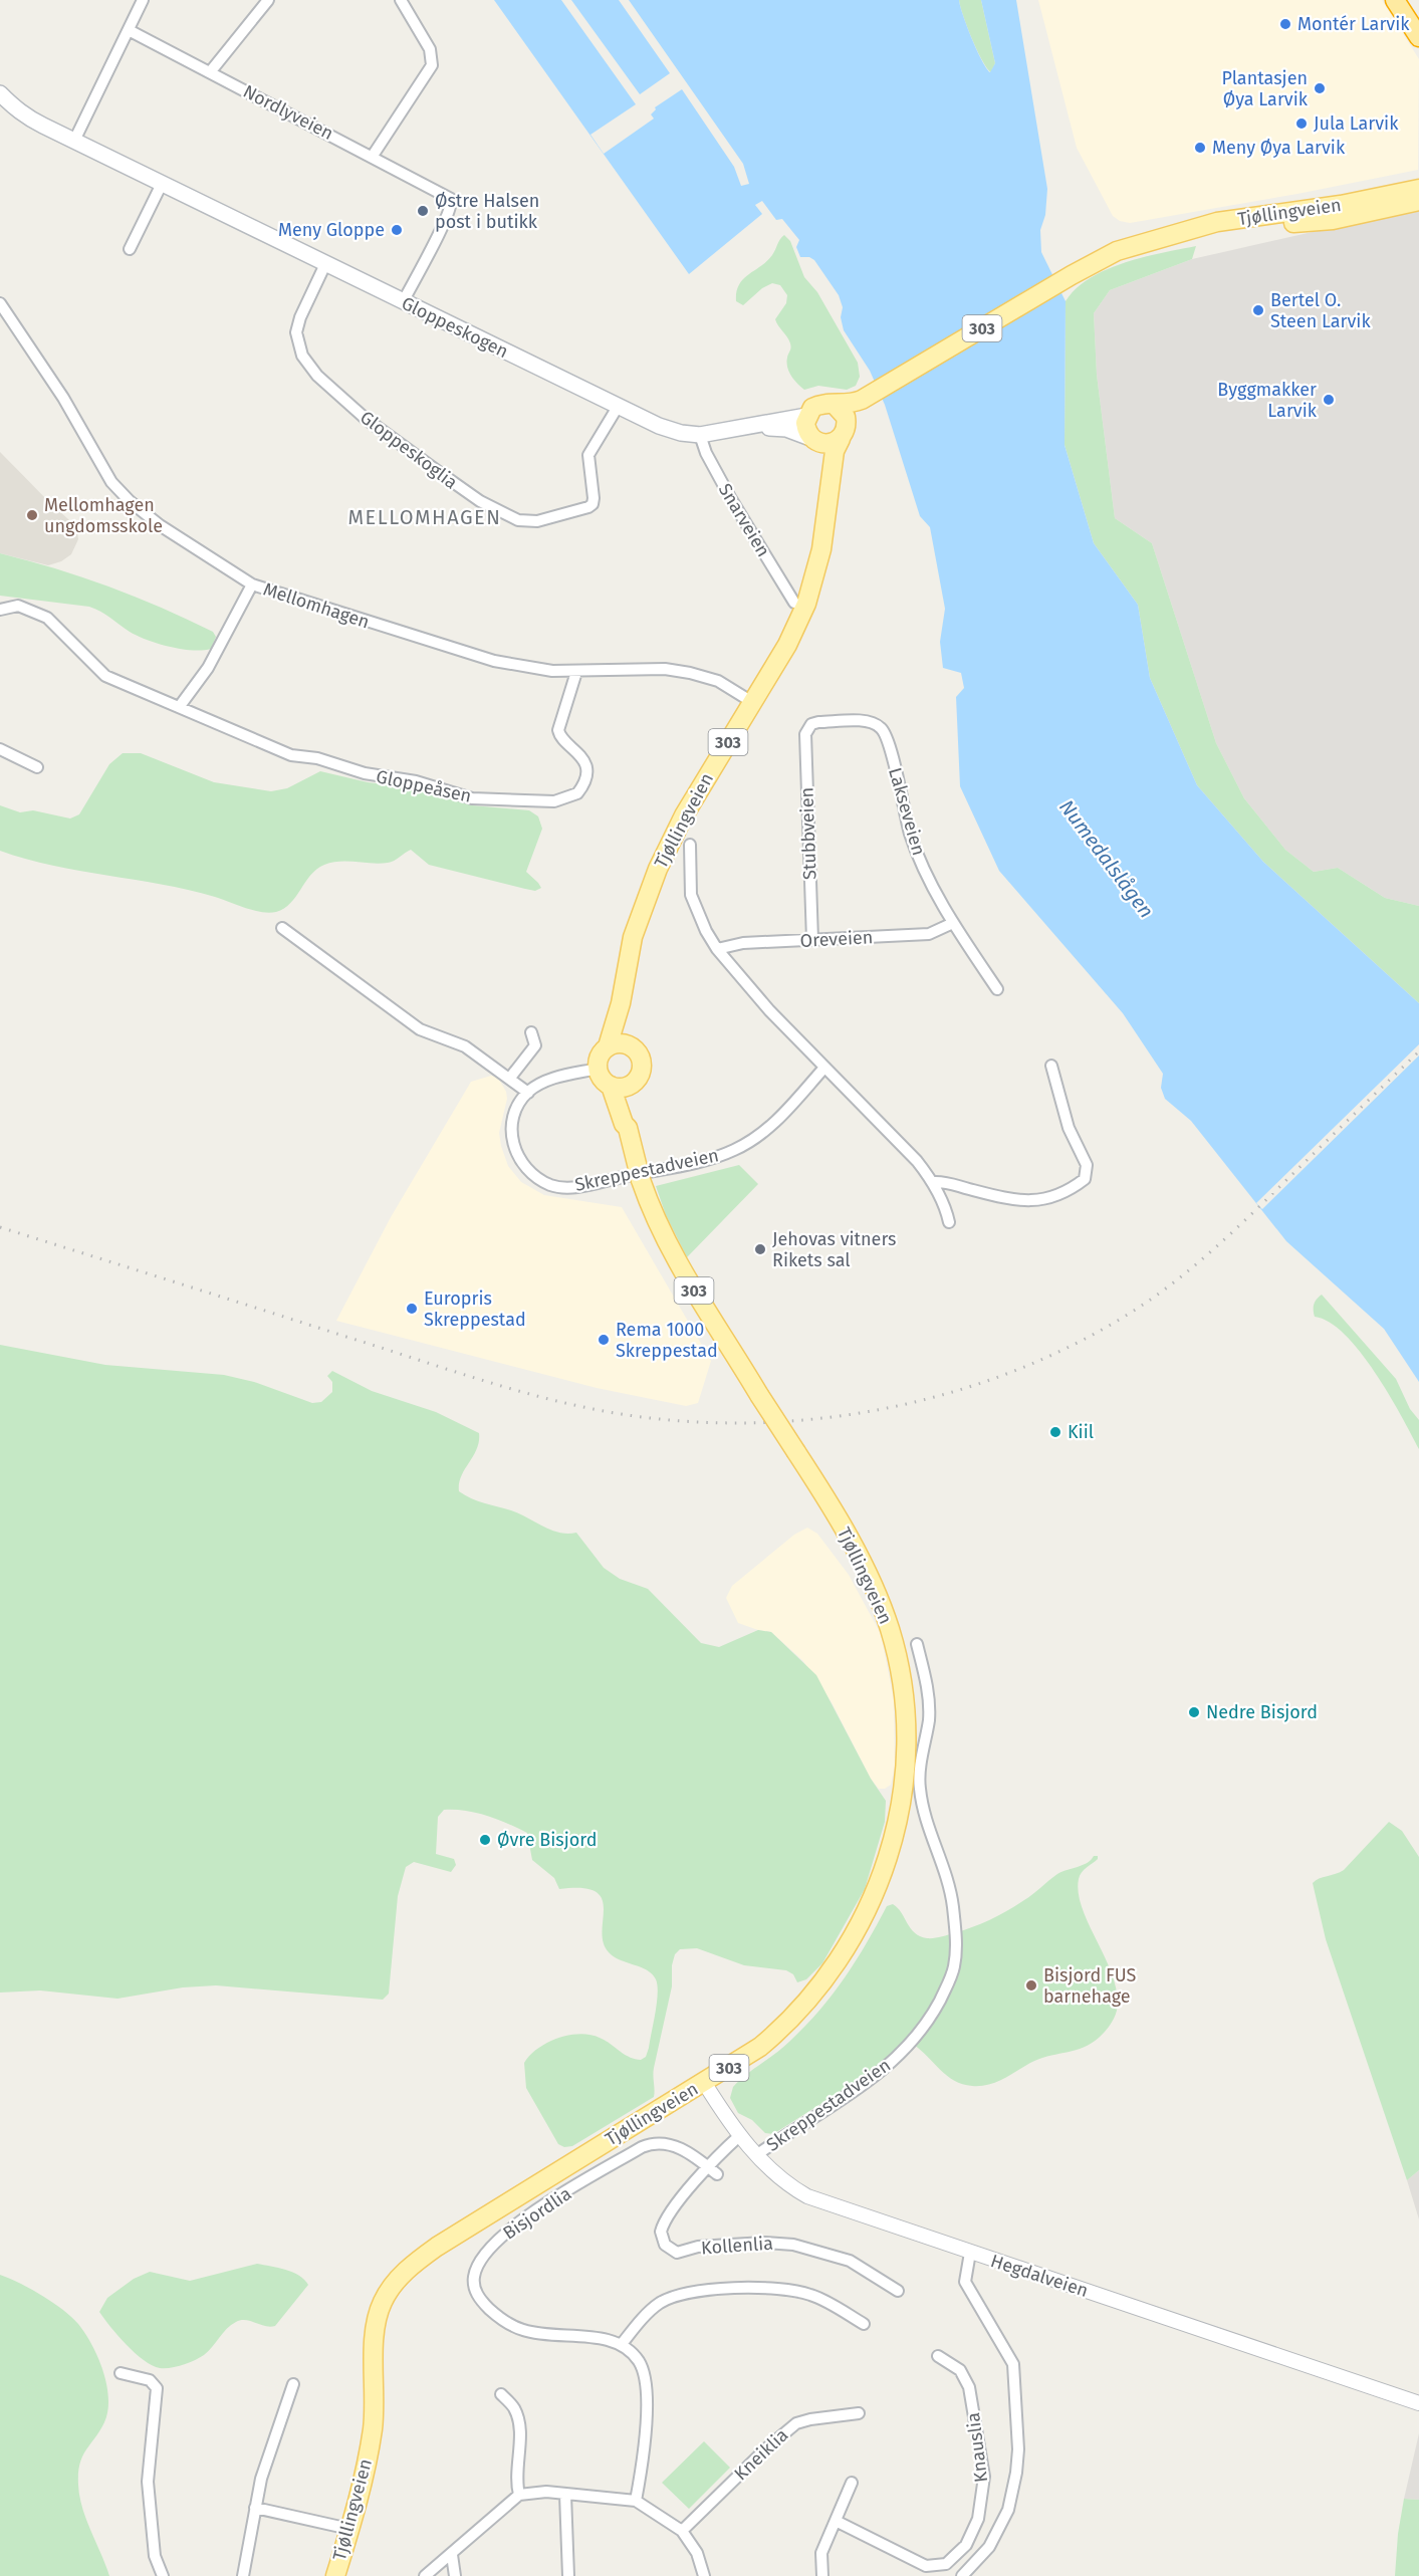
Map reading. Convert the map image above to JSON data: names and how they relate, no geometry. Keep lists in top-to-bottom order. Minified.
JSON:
{"streets":{"main road":["Tjøllingveien","Gloppeskogen","303"],"street":["Nordlyveien","Gloppeskoglia","Snarveien","Mellomhagen","Gloppeåsen","Lakseveien","Stubbveien","Oreveien","Skreppestadveien","Bisjordlia","Kollenlia","Hegdalveien","Knauslia","Kneiklia"]},"crossings":[["Nordlyveien","Gloppeskogen"],["Tjøllingveien","Gloppeskogen"],["Tjøllingveien","303"],["Tjøllingveien","Mellomhagen"],["Tjøllingveien","Hegdalveien"],["Gloppeskogen","303"],["Gloppeskogen","Gloppeskoglia"],["Gloppeskogen","Snarveien"],["Mellomhagen","Gloppeåsen"],["Lakseveien","Stubbveien"],["Lakseveien","Oreveien"],["Stubbveien","Oreveien"],["Skreppestadveien","Hegdalveien"],["Bisjordlia","Kollenlia"]],"districts":["MELLOMHAGEN"],"water":["Numedalslågen"],"places":["Montér Larvik","Plantasjen Øya Larvik","Jula Larvik","Meny Øya Larvik","Østre Halsen post i butikk","Meny Gloppe","Bertel O. Steen Larvik","Byggmakker Larvik","Mellomhagen ungdomsskole","Jehovas vitners Rikets sal","Europris Skreppestad","Rema 1000 Skreppestad","Kiil","Nedre Bisjord","Øvre Bisjord","Bisjord FUS barnehage"]}
